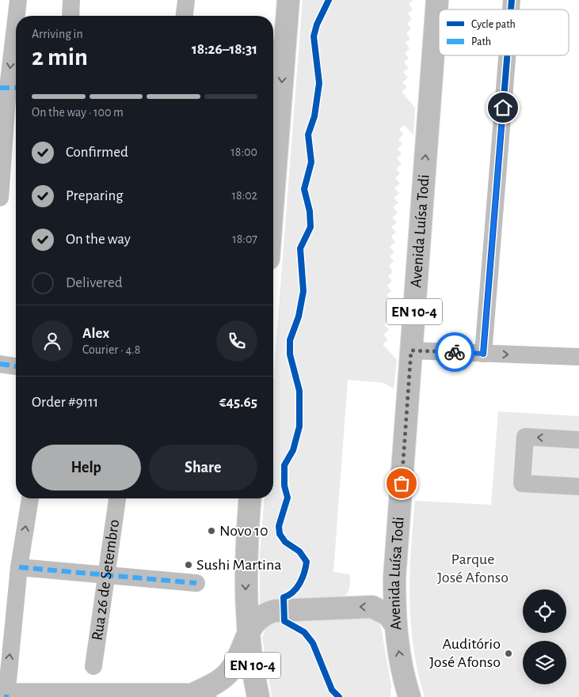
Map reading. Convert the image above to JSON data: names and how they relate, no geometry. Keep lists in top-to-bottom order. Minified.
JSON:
{"streets":{"main road":["Avenida Luísa Todi","EN 10-4"],"street":["Rua 26 de Setembro"]},"parks":["Parque José Afonso"],"places":["Novo 10","Sushi Martina","Auditório José Afonso"],"legend":["Cycle path","Path"],"page":{"heading":["2 min","Arriving in","18:26–18:31"],"panel":["Alex","Courier · 4.8","Order #9111","€45.65"],"bar":"On the way · 100 m","list":[["Confirmed","18:00"],["Preparing","18:02"],["On the way","18:07"],"Delivered"],"buttons":["Help","Share"]}}
